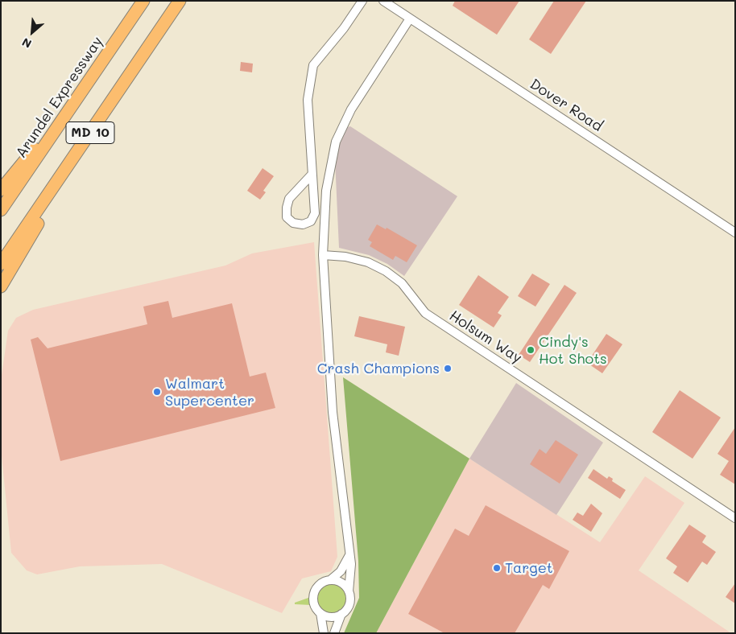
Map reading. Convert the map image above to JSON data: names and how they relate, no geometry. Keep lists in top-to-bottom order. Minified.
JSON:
{"streets":{"highway":["Arundel Expressway","MD 10"],"street":["Dover Road","Holsum Way"]},"places":["Cindy's Hot Shots","Crash Champions","Walmart Supercenter","Target"],"north":"bottom left"}
